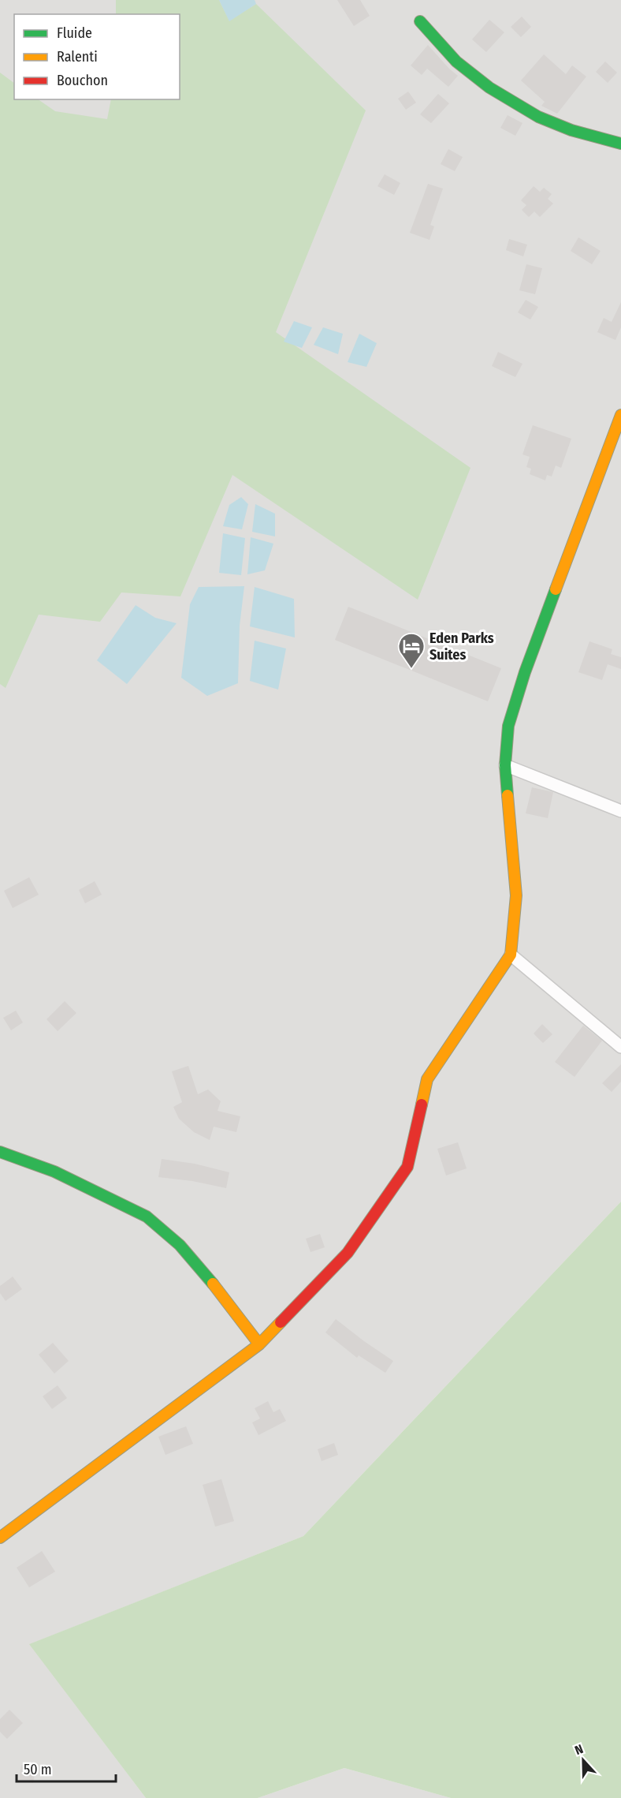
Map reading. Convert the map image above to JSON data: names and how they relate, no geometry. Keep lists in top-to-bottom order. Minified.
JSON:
{"places":{"hotel":["Eden Parks Suites"]},"legend":["Fluide","Ralenti","Bouchon"],"scale_bar":"50 m","north":"top"}
